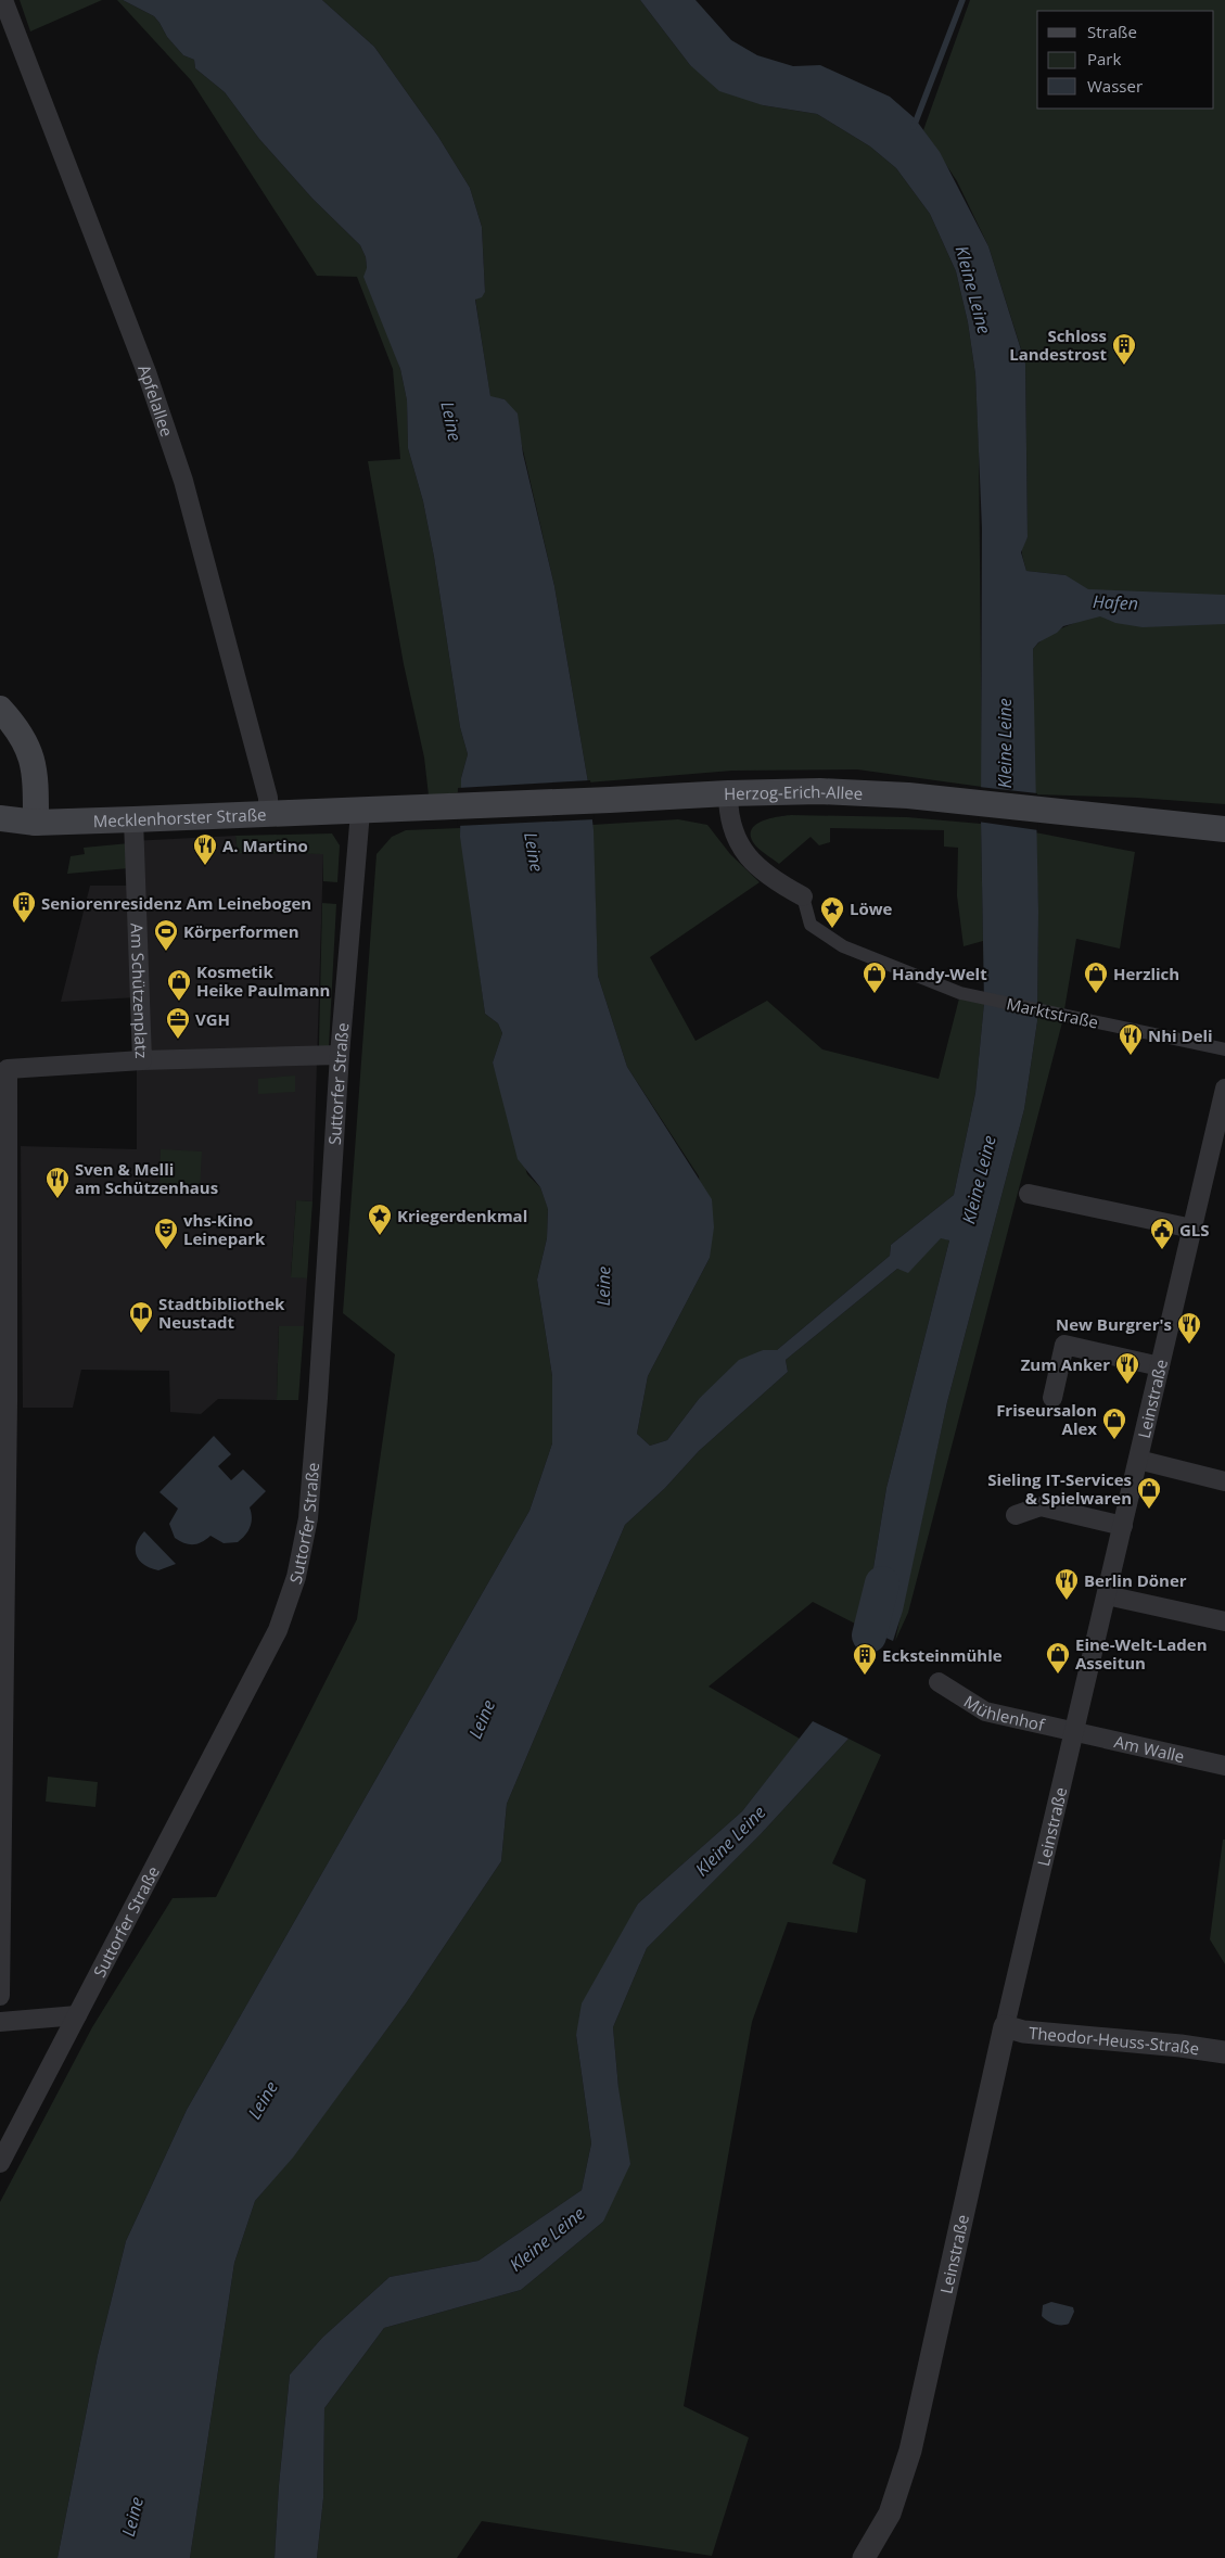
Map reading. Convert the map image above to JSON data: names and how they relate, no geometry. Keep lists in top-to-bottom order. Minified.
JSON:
{"streets":{"main road":["Herzog-Erich-Allee","Mecklenhorster Straße"],"street":["Apfelallee","Am Schützenplatz","Marktstraße","Suttorfer Straße","Leinstraße","Mühlenhof","Am Walle","Theodor-Heuss-Straße"]},"crossings":[["Apfelallee","Mecklenhorster Straße"],["Herzog-Erich-Allee","Mecklenhorster Straße"],["Herzog-Erich-Allee","Suttorfer Straße"],["Mecklenhorster Straße","Am Schützenplatz"],["Mecklenhorster Straße","Suttorfer Straße"],["Am Schützenplatz","Suttorfer Straße"],["Leinstraße","Mühlenhof"],["Leinstraße","Am Walle"],["Leinstraße","Theodor-Heuss-Straße"],["Mühlenhof","Am Walle"]],"water":["Kleine Leine","Leine","Hafen"],"places":{"building":["Schloss Landestrost","Seniorenresidenz Am Leinebogen","Ecksteinmühle"],"restaurant":["A. Martino","Nhi Deli","Sven & Melli am Schützenhaus","New Burgrer's","Zum Anker","Berlin Döner"],"place":["Löwe","Kriegerdenkmal"],"sports":["Körperformen"],"shop":["Handy-Welt","Herzlich","Kosmetik Heike Paulmann","Friseursalon Alex","Sieling IT-Services & Spielwaren","Eine-Welt-Laden Asseitun"],"office":["VGH"],"theatre":["vhs-Kino Leinepark"],"public building":["GLS"],"library":["Stadtbibliothek Neustadt"]},"legend":["Straße","Park","Wasser"]}
